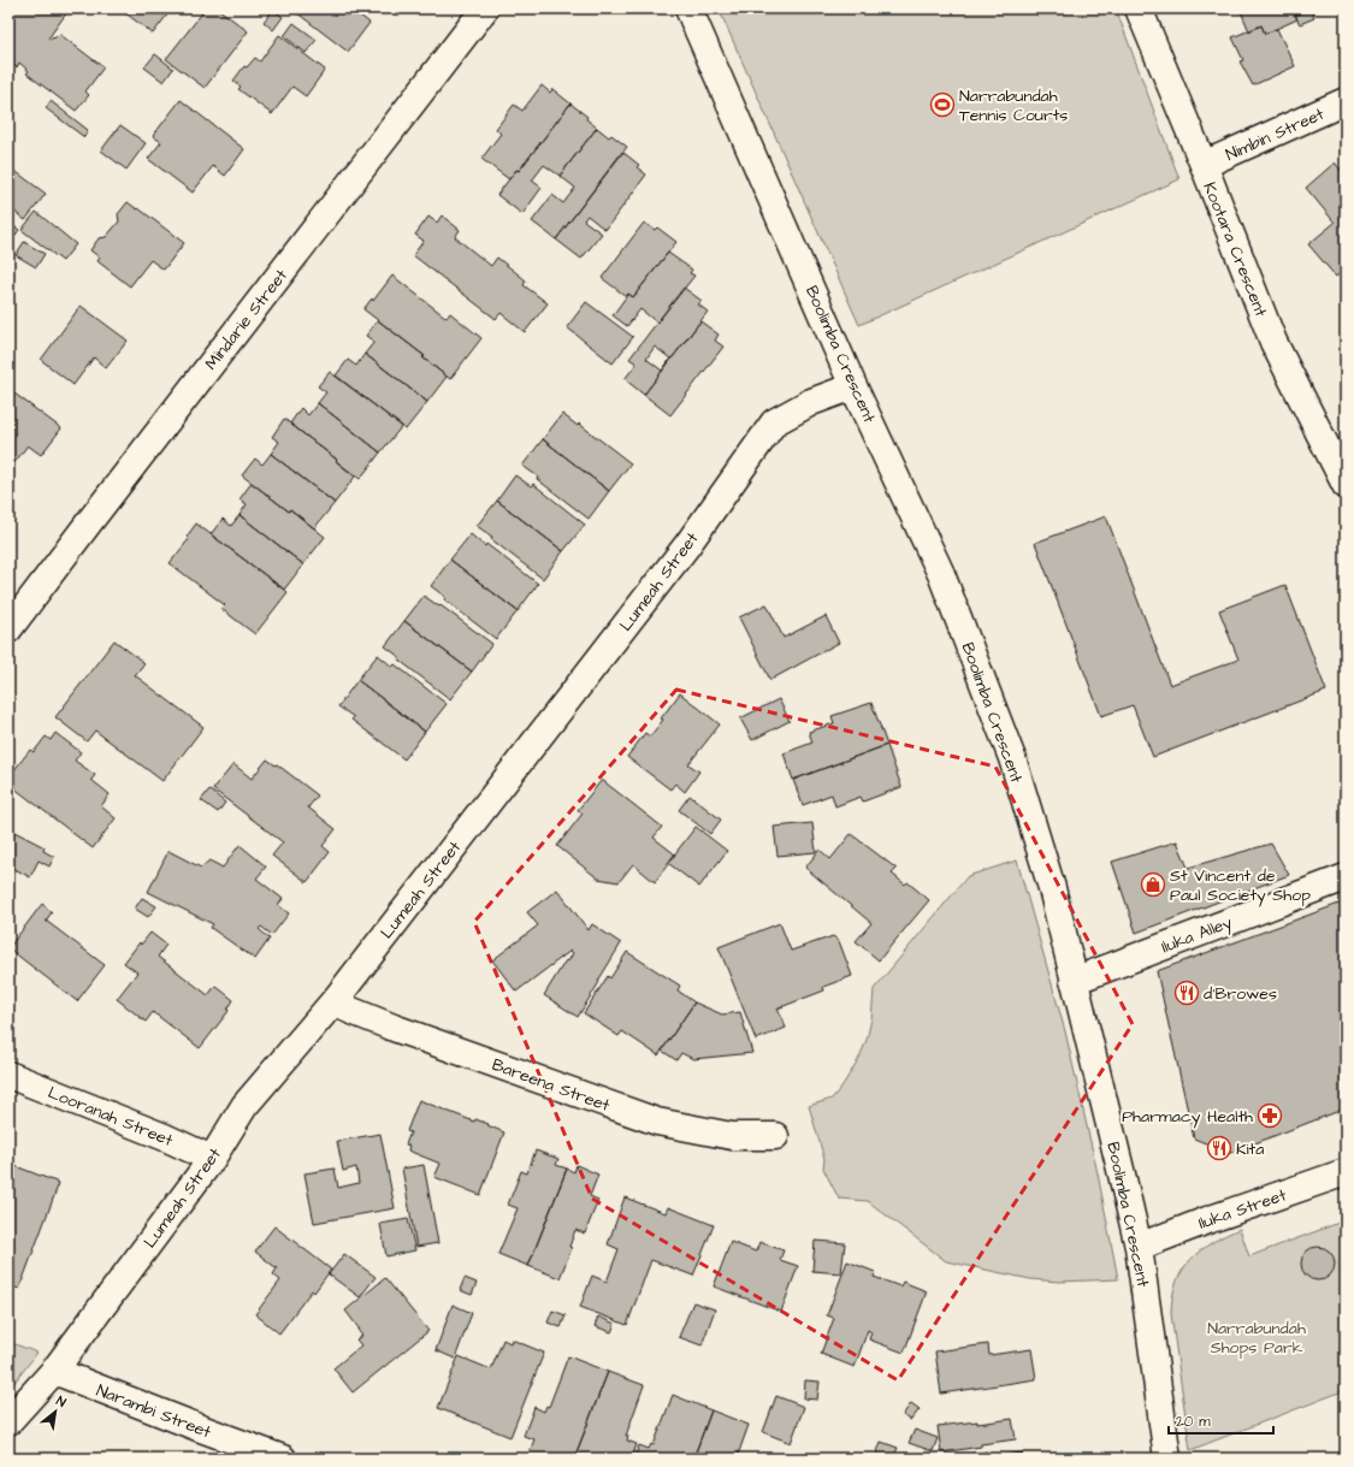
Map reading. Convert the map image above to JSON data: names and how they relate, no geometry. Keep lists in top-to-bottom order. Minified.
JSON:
{"streets":{"street":["Nimbin Street","Kootara Crescent","Mindarie Street","Boolimba Crescent","Lumeah Street","Iluka Alley","Bareena Street","Looranah Street","Iluka Street","Narambi Street"]},"crossings":[["Nimbin Street","Kootara Crescent"],["Boolimba Crescent","Lumeah Street"],["Boolimba Crescent","Iluka Alley"],["Boolimba Crescent","Iluka Street"],["Lumeah Street","Bareena Street"],["Lumeah Street","Looranah Street"],["Lumeah Street","Narambi Street"]],"parks":["Narrabundah Shops Park"],"places":{"sports":["Narrabundah Tennis Courts"],"shop":["St Vincent de Paul Society Shop"],"restaurant":["d'Browes","Kita"],"pharmacy":["Pharmacy Health"]},"scale_bar":"20 m","north":"top right"}
